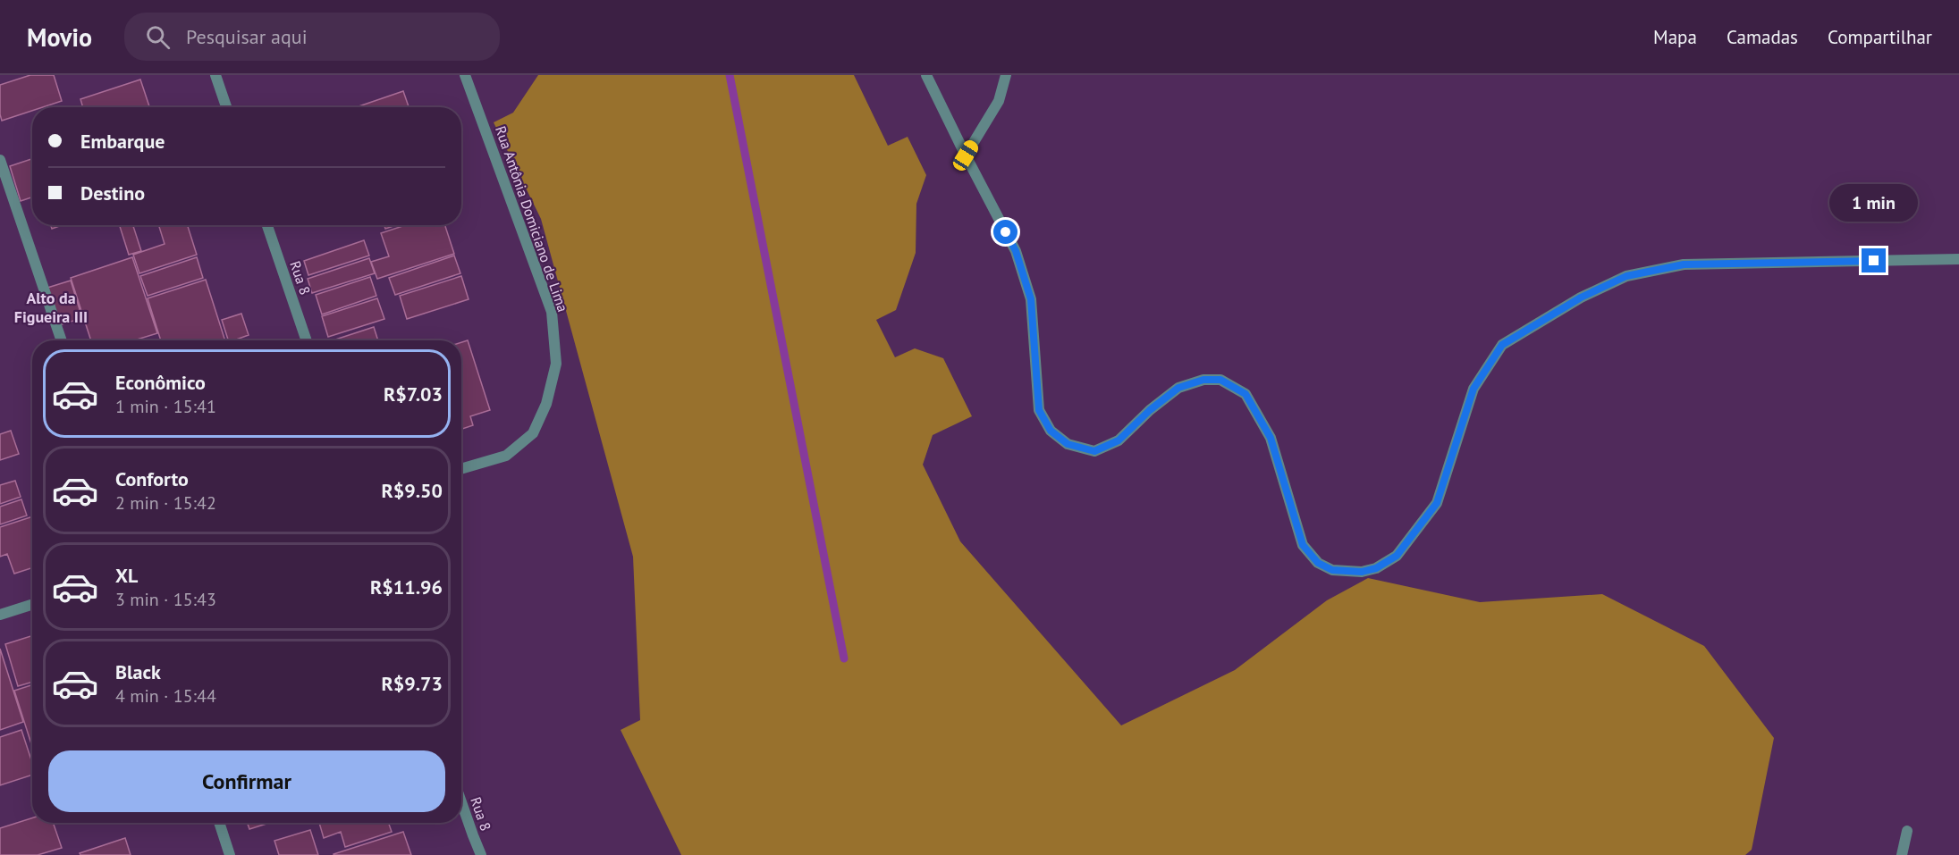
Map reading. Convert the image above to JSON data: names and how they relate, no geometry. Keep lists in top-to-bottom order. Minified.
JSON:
{"streets":{"street":["Rua Antônia Domiciano de Lima","Rua 8"]},"districts":["Alto da Figueira III"],"page":{"header":"Movio","search":"Pesquisar aqui","nav":["Mapa","Camadas","Compartilhar"],"banner":["Embarque","Destino"],"bubble":"1 min","list":[{"name":"Econômico","note":"1 min · 15:41","value":"R$7.03"},{"name":"Conforto","note":"2 min · 15:42","value":"R$9.50"},{"name":"XL","note":"3 min · 15:43","value":"R$11.96"},{"name":"Black","note":"4 min · 15:44","value":"R$9.73"}],"buttons":"Confirmar"}}
